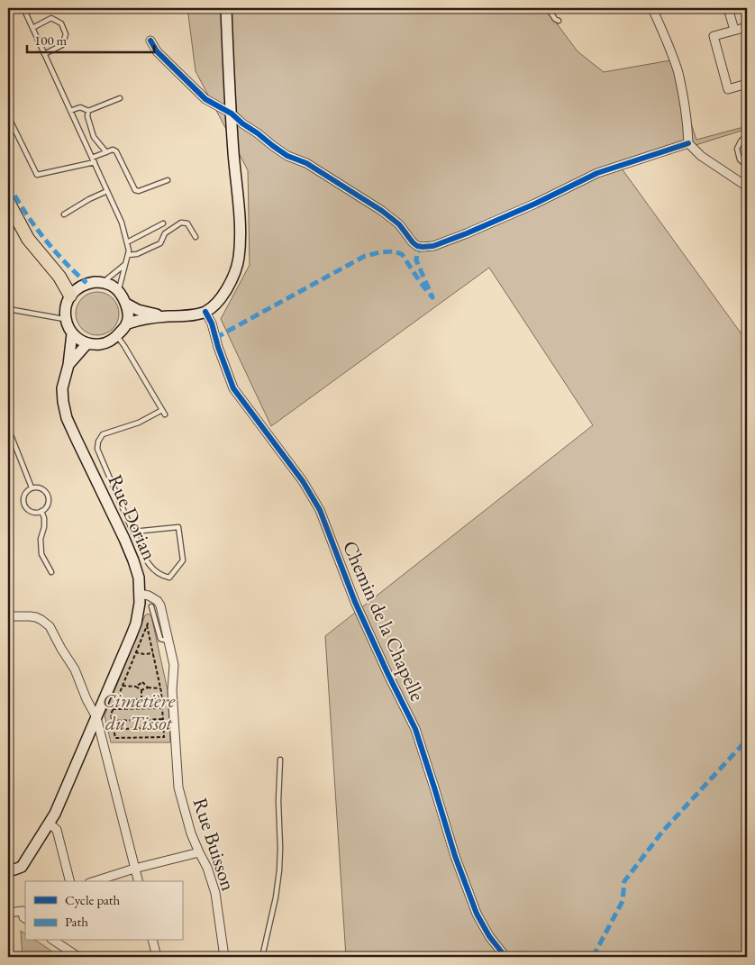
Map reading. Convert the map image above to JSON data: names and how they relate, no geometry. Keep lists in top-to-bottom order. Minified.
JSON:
{"streets":{"main road":["Rue Dorian"],"street":["Chemin de la Chapelle","Rue Buisson"]},"crossings":[["Rue Dorian","Rue Buisson"]],"parks":["Cimetière du Tissot"],"legend":["Cycle path","Path"],"scale_bar":"100 m"}
